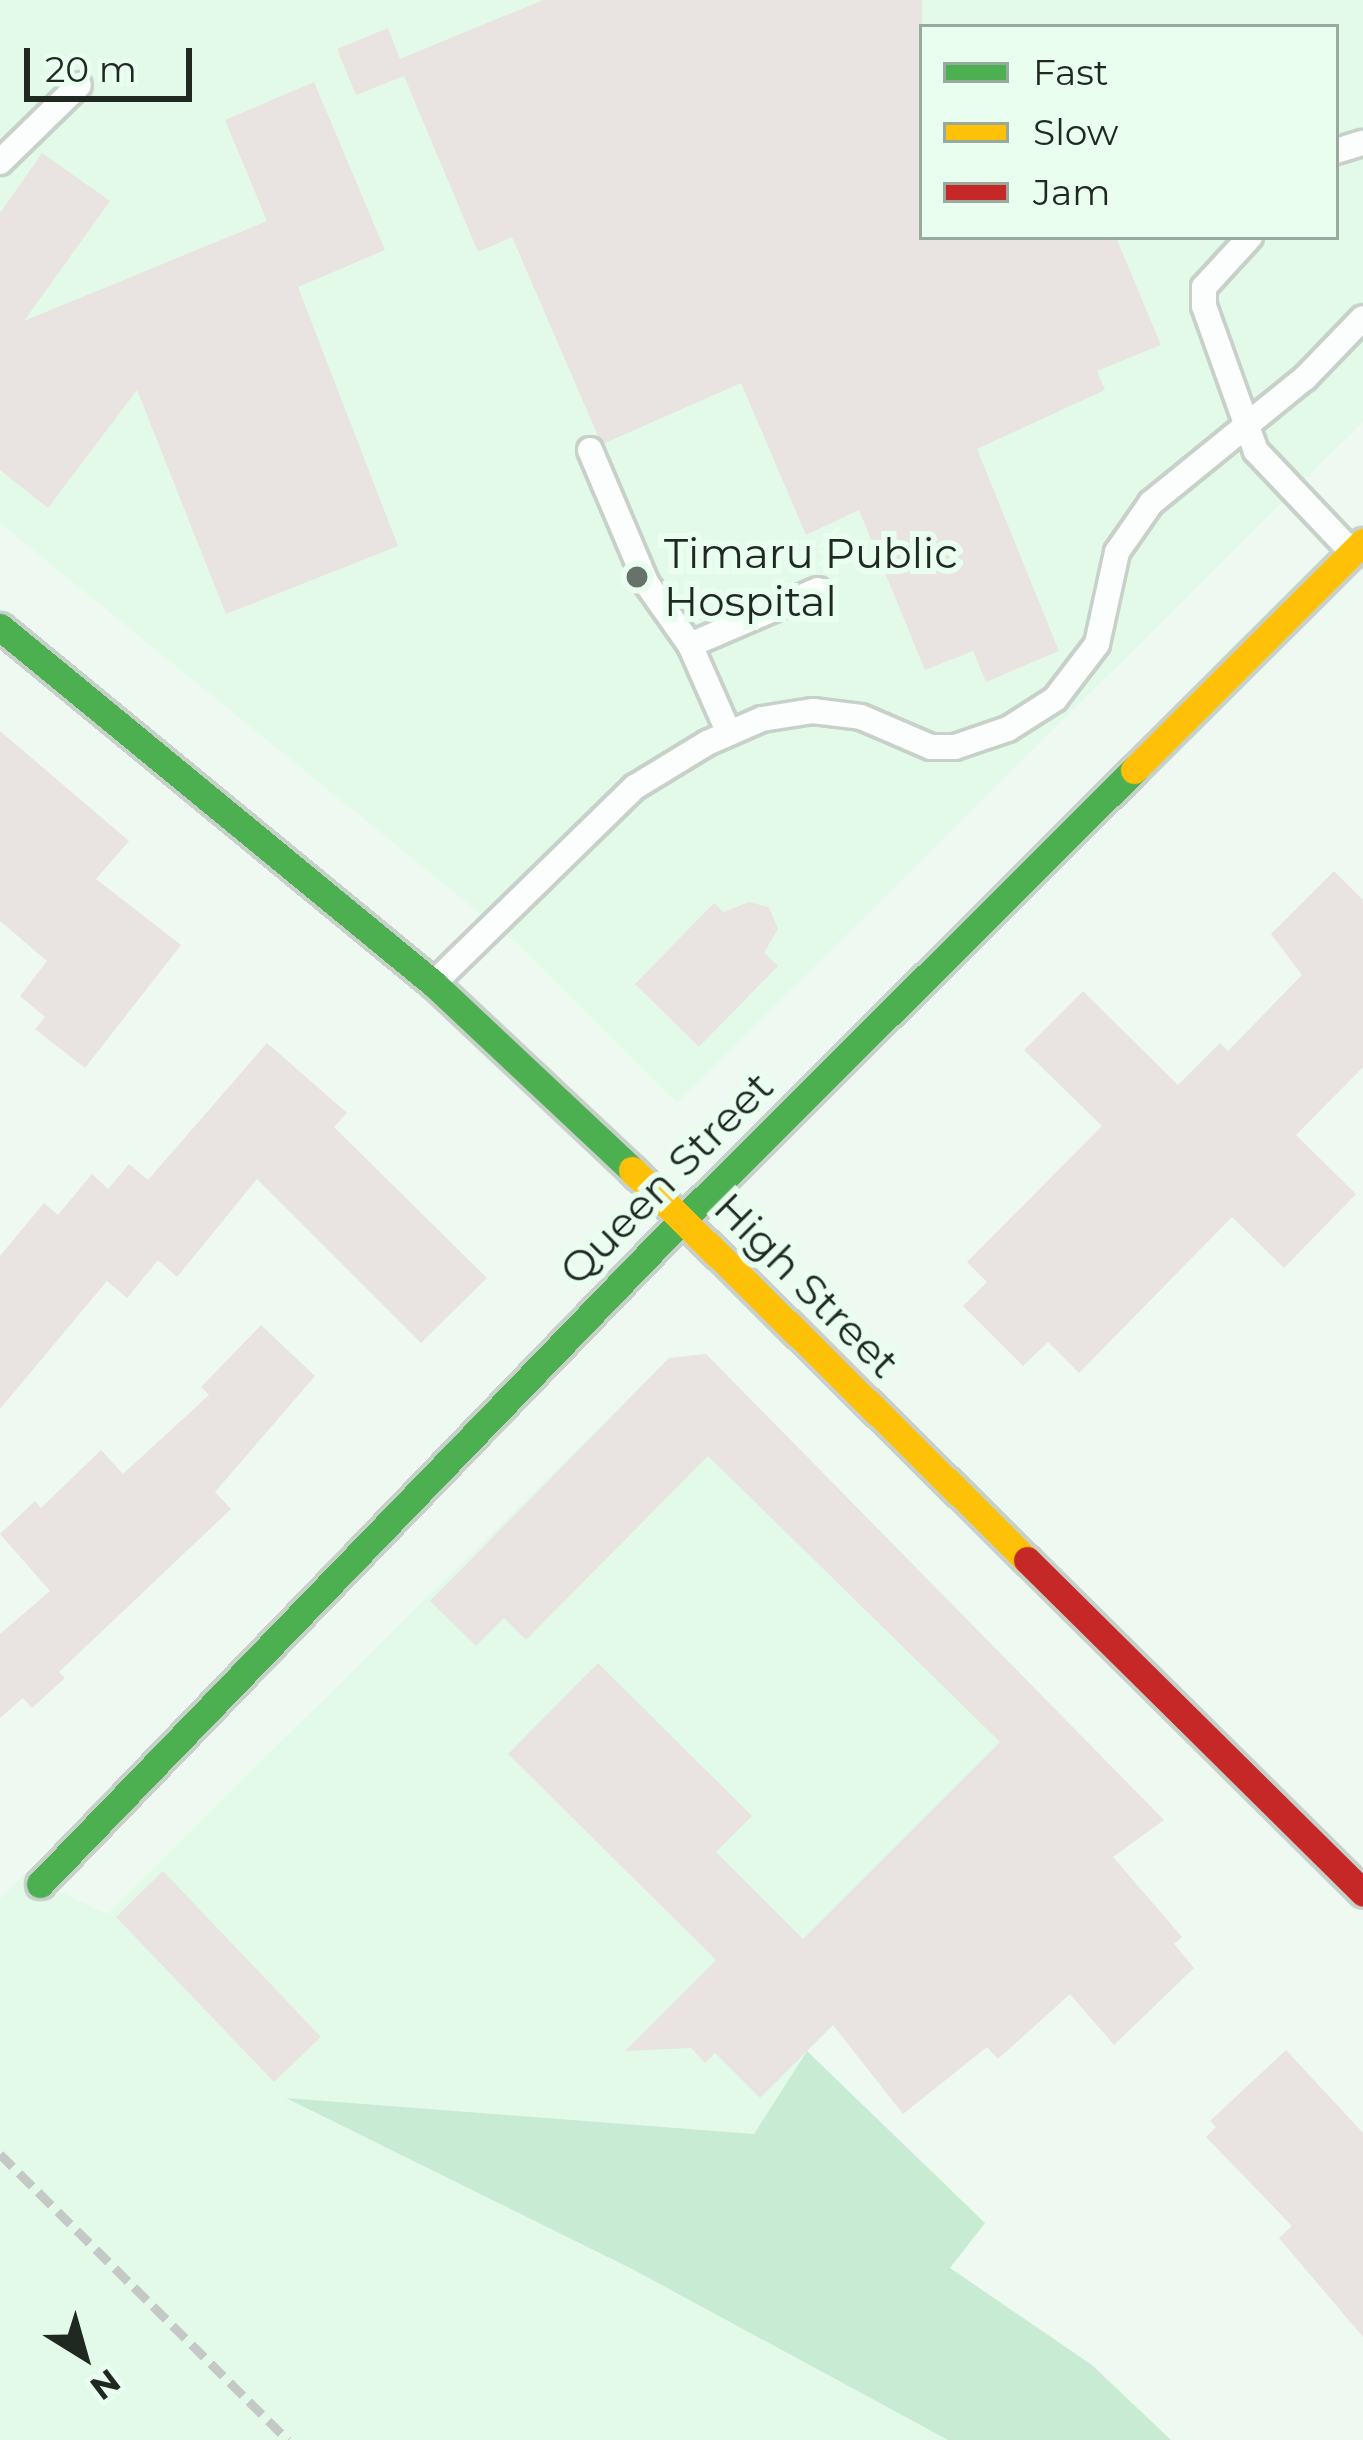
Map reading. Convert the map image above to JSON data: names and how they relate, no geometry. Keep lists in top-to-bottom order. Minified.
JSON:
{"streets":{"street":["Queen Street","High Street"]},"crossings":[["Queen Street","High Street"]],"places":["Timaru Public Hospital"],"legend":["Fast","Slow","Jam"],"scale_bar":"20 m","north":"bottom right"}
